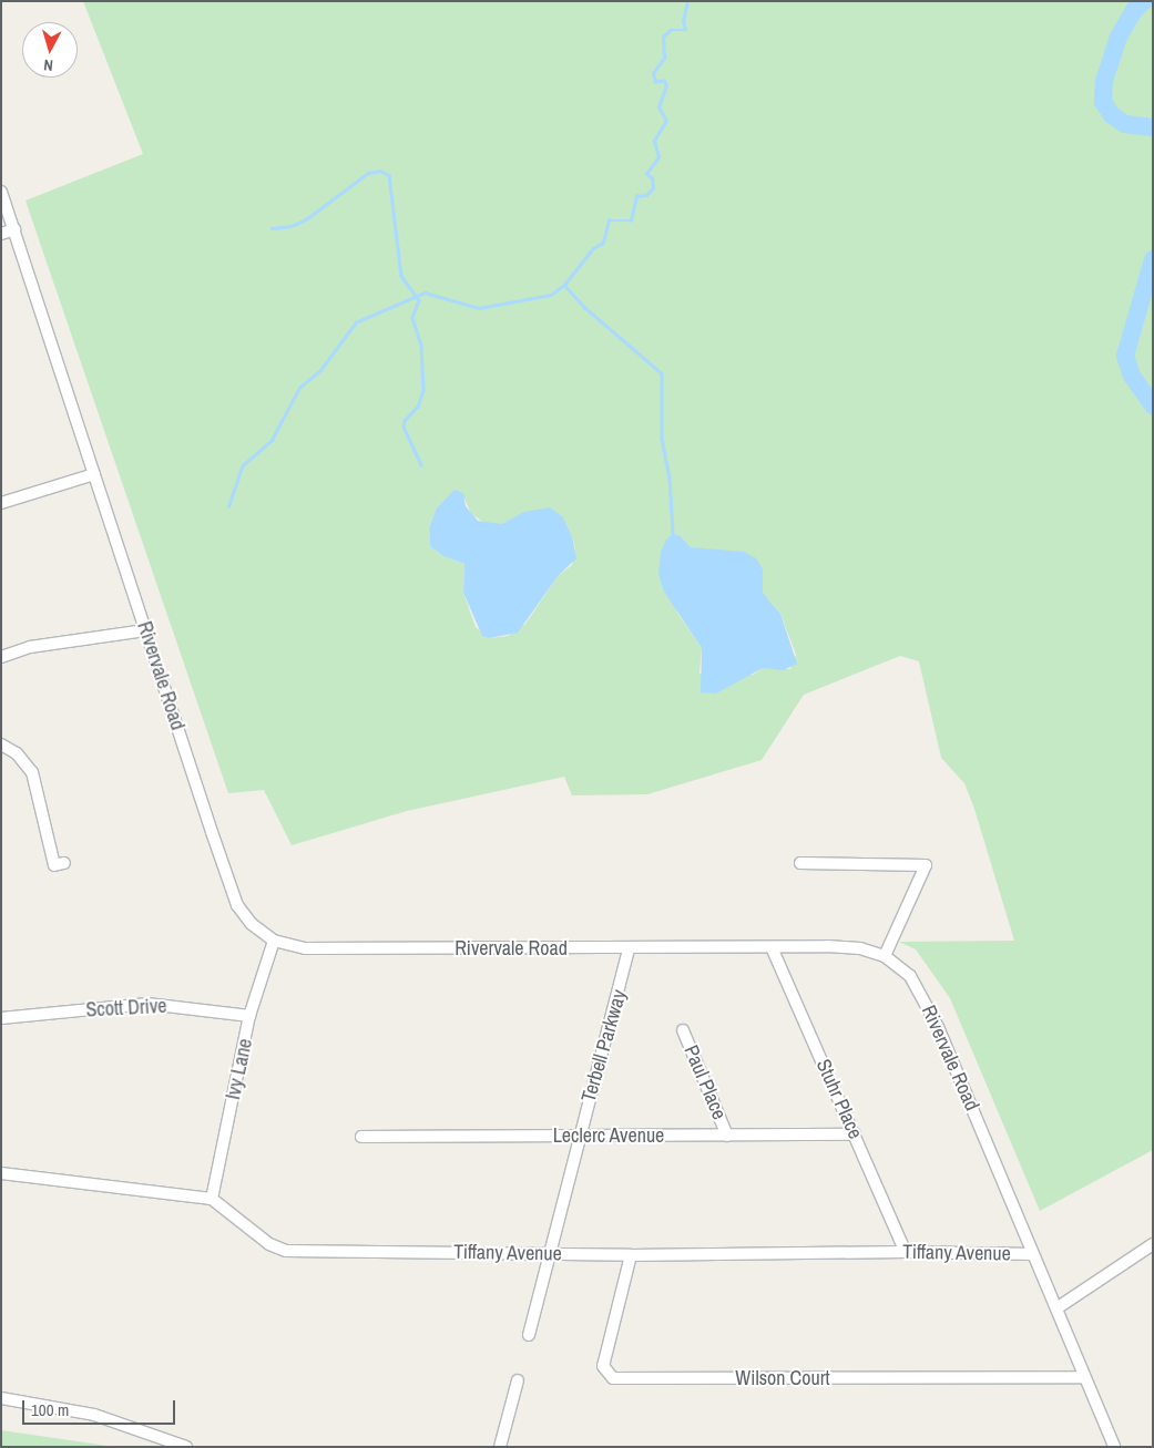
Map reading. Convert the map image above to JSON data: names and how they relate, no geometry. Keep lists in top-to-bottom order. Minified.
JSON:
{"streets":{"street":["Rivervale Road","Scott Drive","Terbell Parkway","Ivy Lane","Paul Place","Stuhr Place","Leclerc Avenue","Tiffany Avenue","Wilson Court"]},"crossings":[["Rivervale Road","Terbell Parkway"],["Rivervale Road","Ivy Lane"],["Rivervale Road","Stuhr Place"],["Rivervale Road","Tiffany Avenue"],["Rivervale Road","Wilson Court"],["Scott Drive","Ivy Lane"],["Terbell Parkway","Leclerc Avenue"],["Terbell Parkway","Tiffany Avenue"],["Ivy Lane","Tiffany Avenue"],["Paul Place","Leclerc Avenue"],["Stuhr Place","Leclerc Avenue"],["Stuhr Place","Tiffany Avenue"],["Tiffany Avenue","Wilson Court"]],"scale_bar":"100 m","north":"bottom"}
